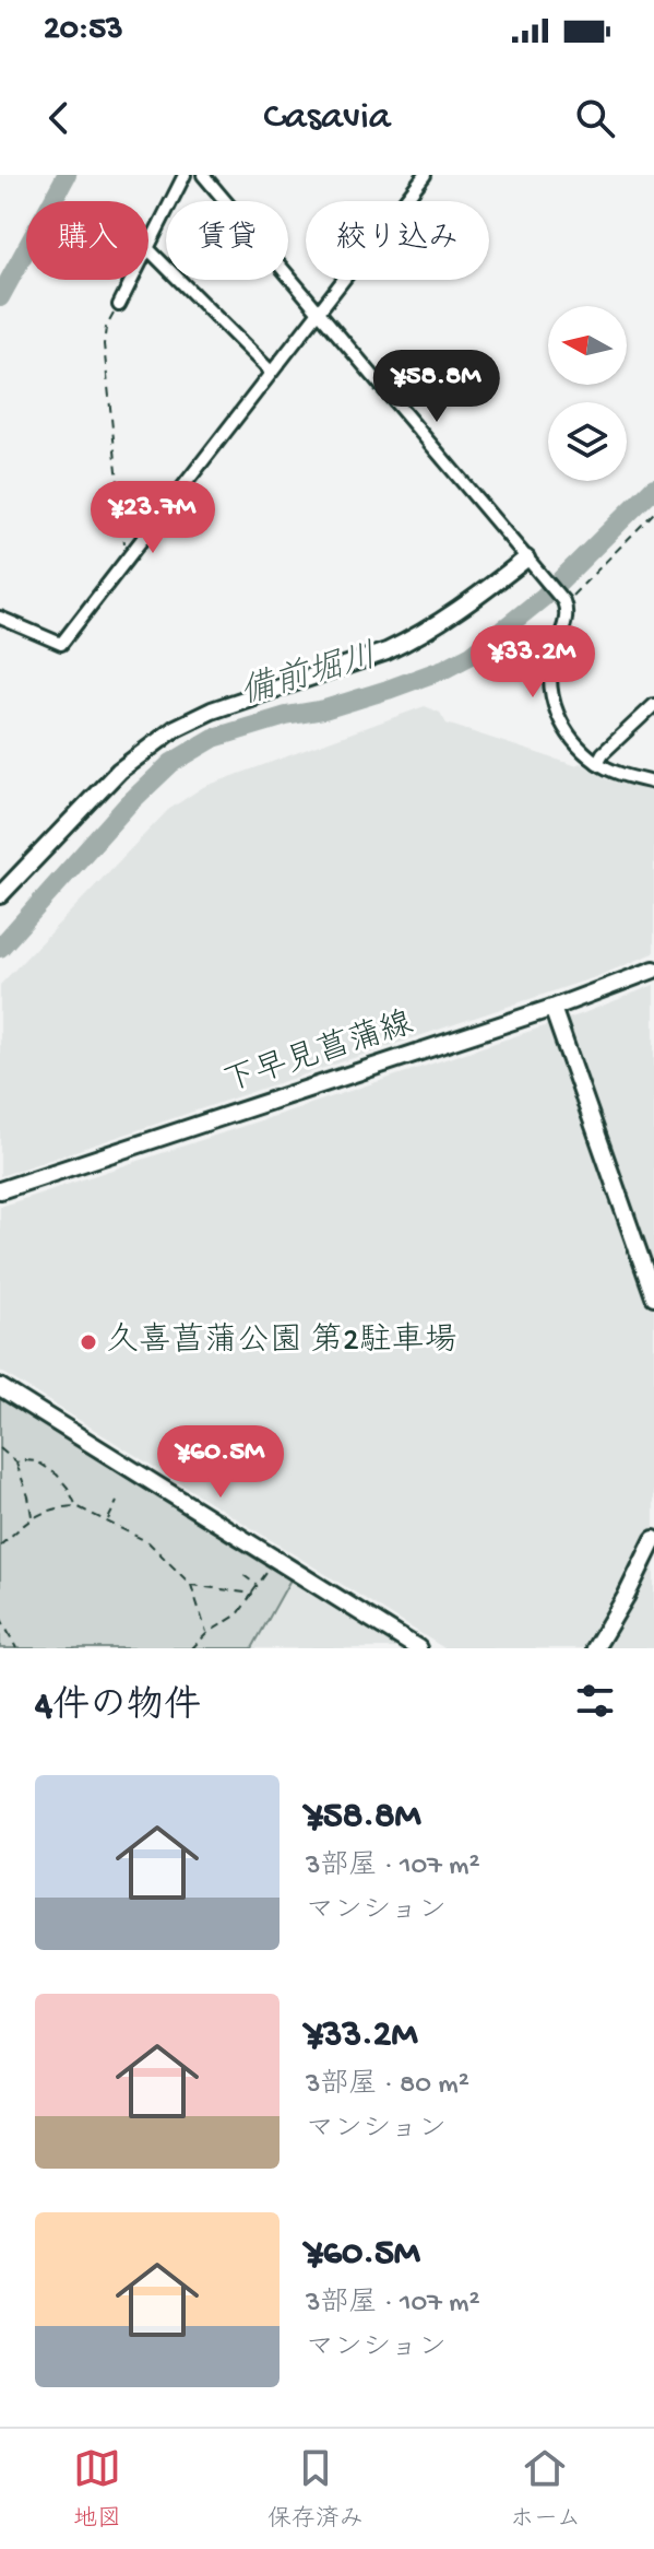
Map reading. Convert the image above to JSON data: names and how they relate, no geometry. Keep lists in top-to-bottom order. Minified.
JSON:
{"streets":{"street":["下早見菖蒲線"]},"water":["備前堀川"],"places":["久喜菖蒲公園 第2駐車場"],"north":"left","page":{"status":"20:53","header":"Casavia","chip":["購入","賃貸","絞り込み"],"price":["¥58.8M","¥23.7M","¥33.2M","¥60.5M"],"heading":"4件の物件","list":[{"name":"¥58.8M","note":"3部屋 · 107 m² · マンション"},{"name":"¥33.2M","note":"3部屋 · 80 m² · マンション"},{"name":"¥60.5M","note":"3部屋 · 107 m² · マンション"}],"tabs":["地図","保存済み","ホーム"]}}
